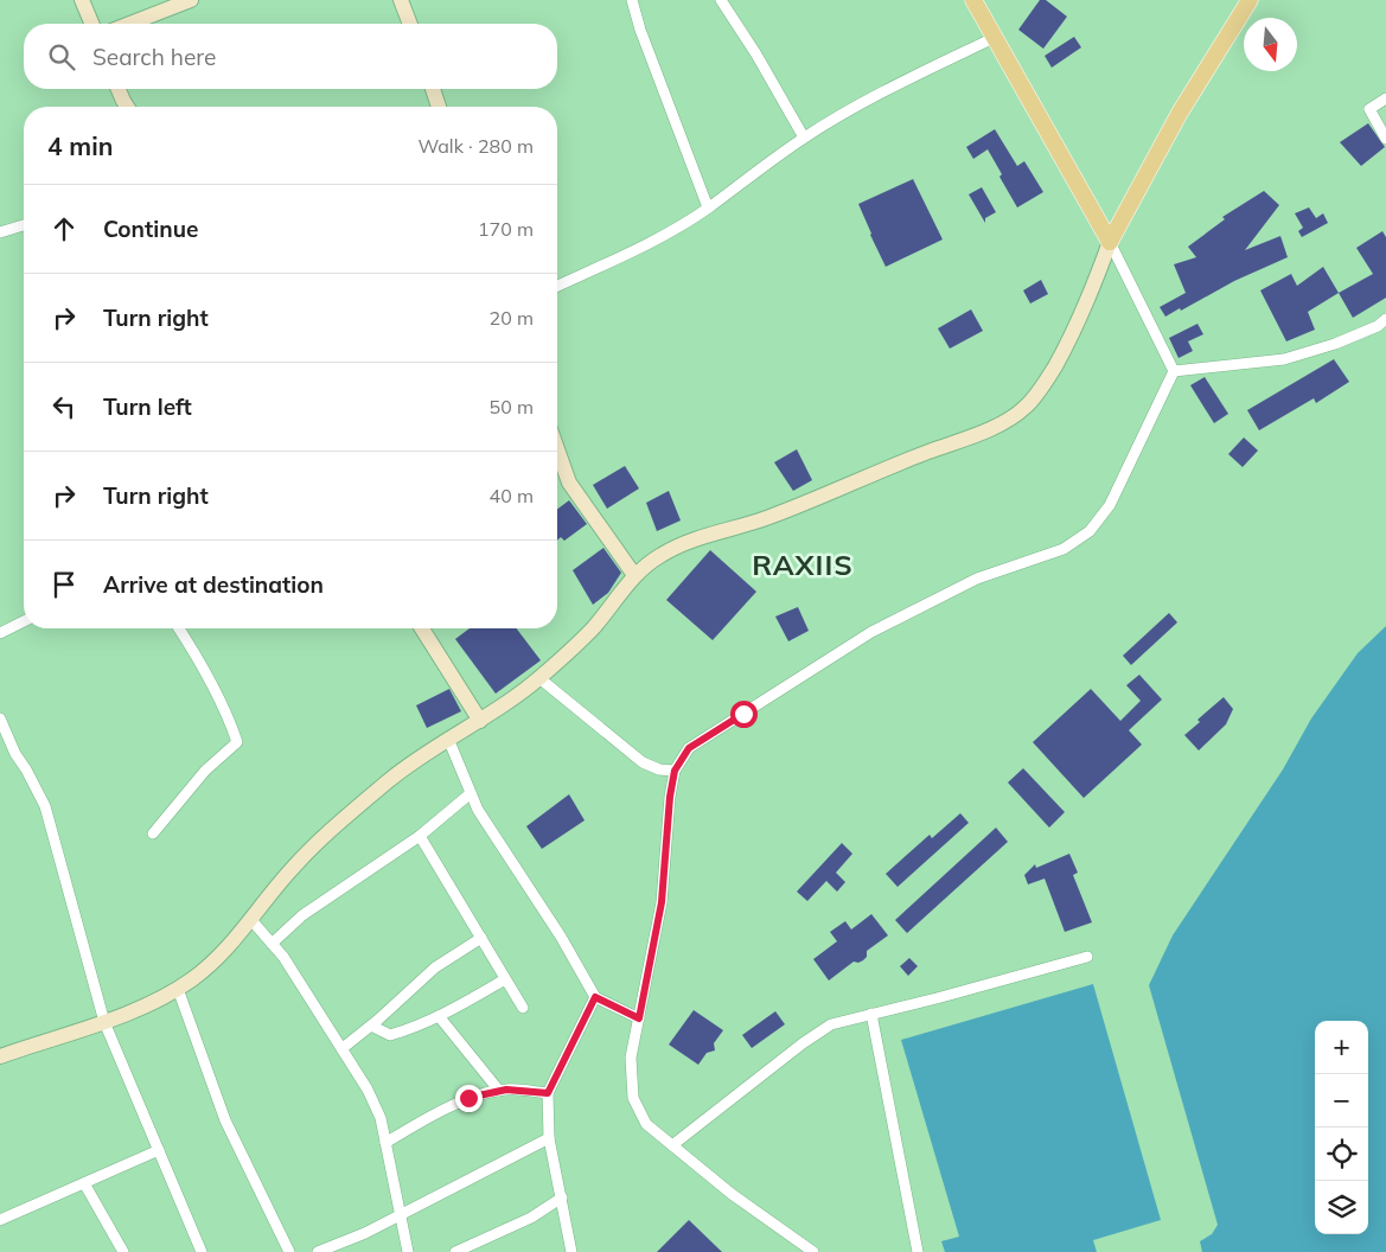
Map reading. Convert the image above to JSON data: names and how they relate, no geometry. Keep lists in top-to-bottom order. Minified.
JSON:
{"districts":["RAXIIS"],"north":"bottom","page":{"search":"Search here","heading":["4 min","Walk · 280 m"],"list":[["Continue","170 m"],["Turn right","20 m"],["Turn left","50 m"],["Turn right","40 m"],"Arrive at destination"],"map_buttons":["+","−"]}}
